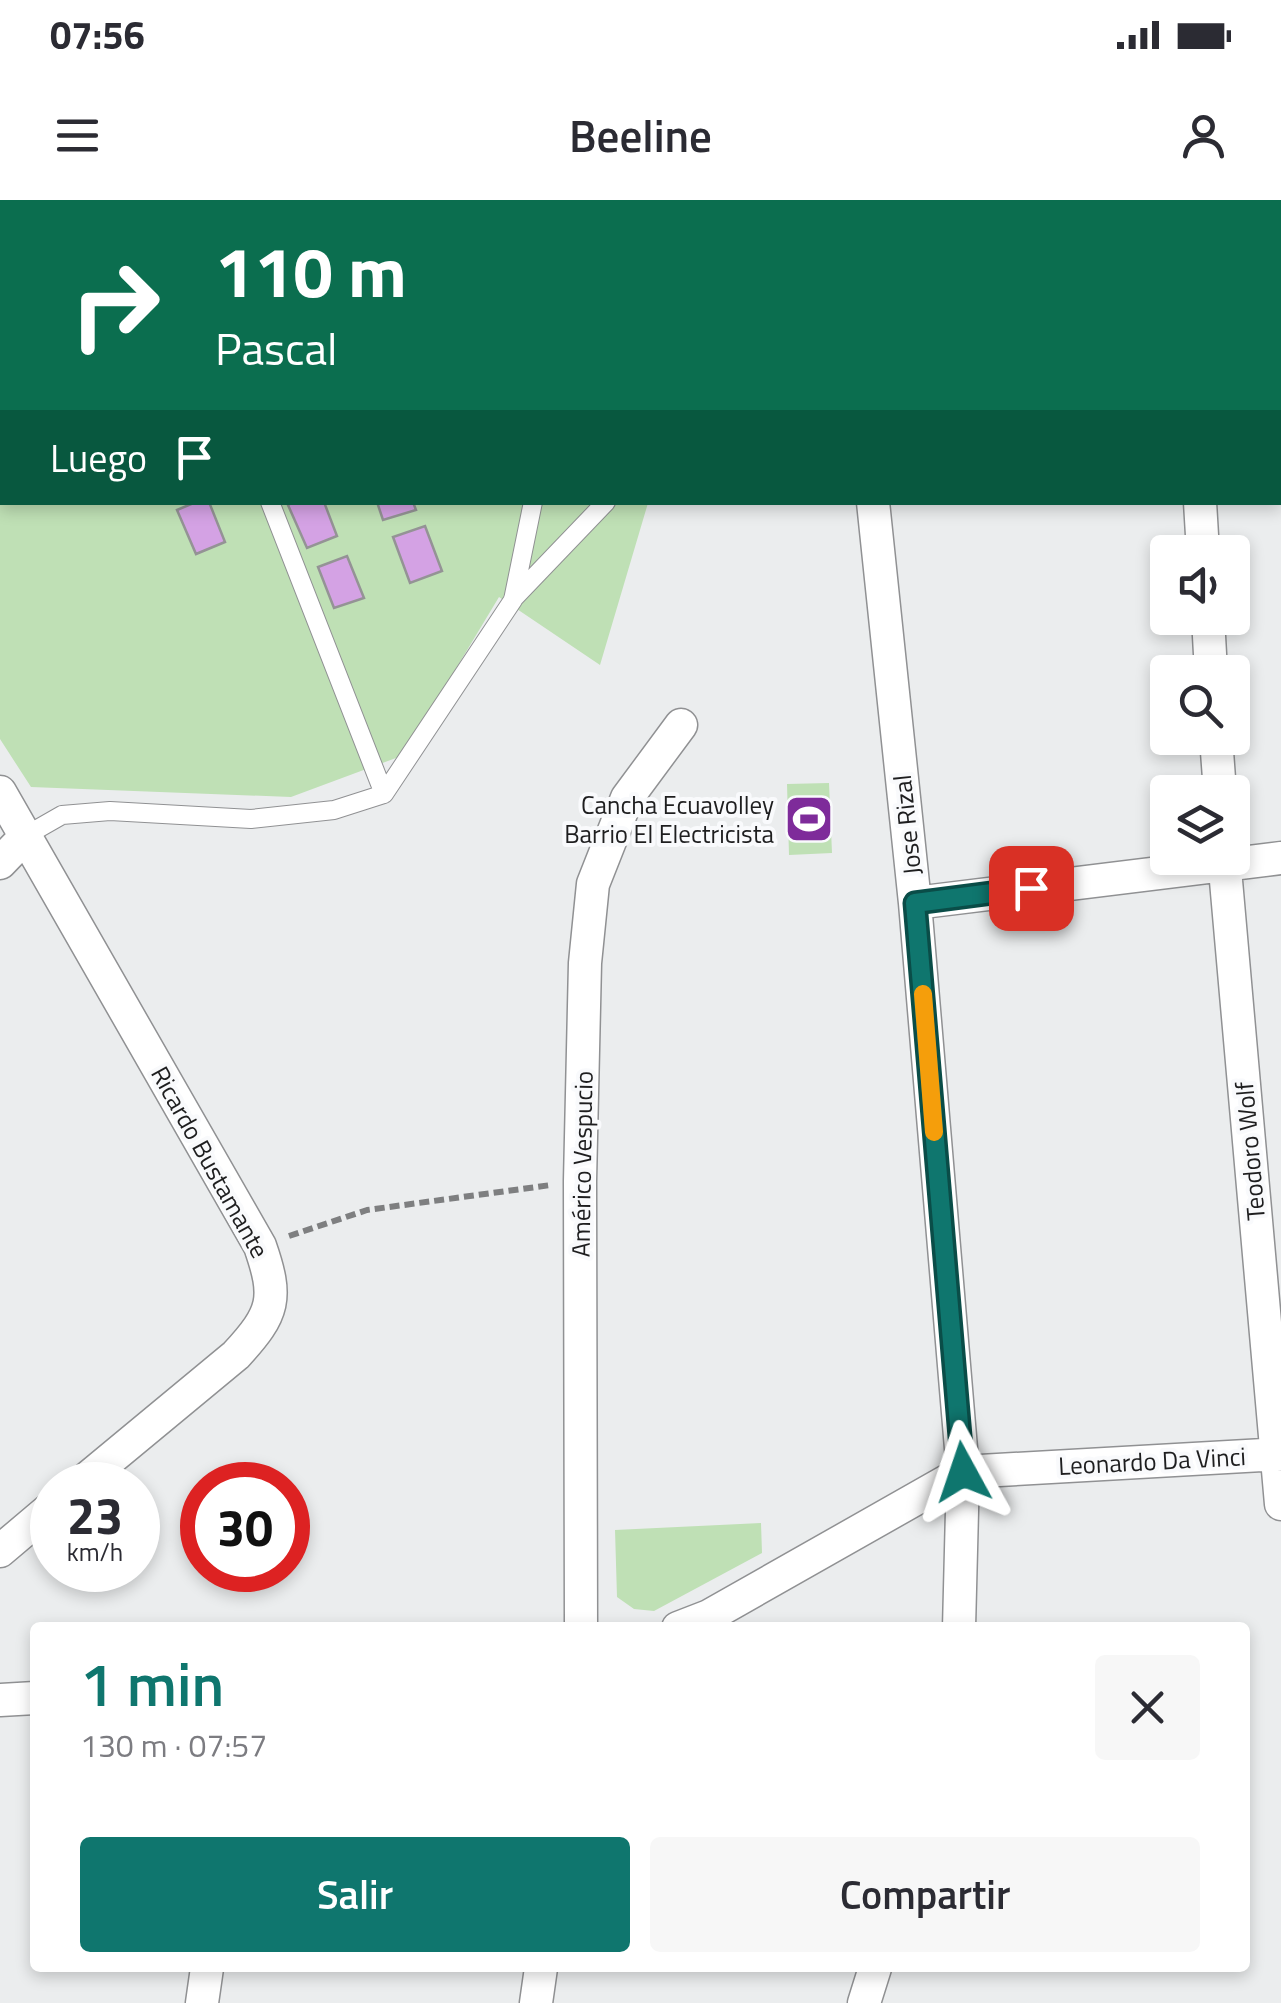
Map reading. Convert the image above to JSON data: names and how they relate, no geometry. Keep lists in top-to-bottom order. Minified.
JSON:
{"streets":{"street":["Jose Rizal","Teodoro Wolf","Ricardo Bustamante","Américo Vespucio","Leonardo Da Vinci"]},"crossings":[["Jose Rizal","Leonardo Da Vinci"],["Teodoro Wolf","Leonardo Da Vinci"]],"places":{"sports":["Cancha Ecuavolley Barrio El Electricista"]},"page":{"status":"07:56","header":"Beeline","turn":["110 m","Pascal"],"then":"Luego","speed":"23 km/h","limit":"30","heading":["1 min","130 m · 07:57"],"buttons":["Salir","Compartir"]}}
